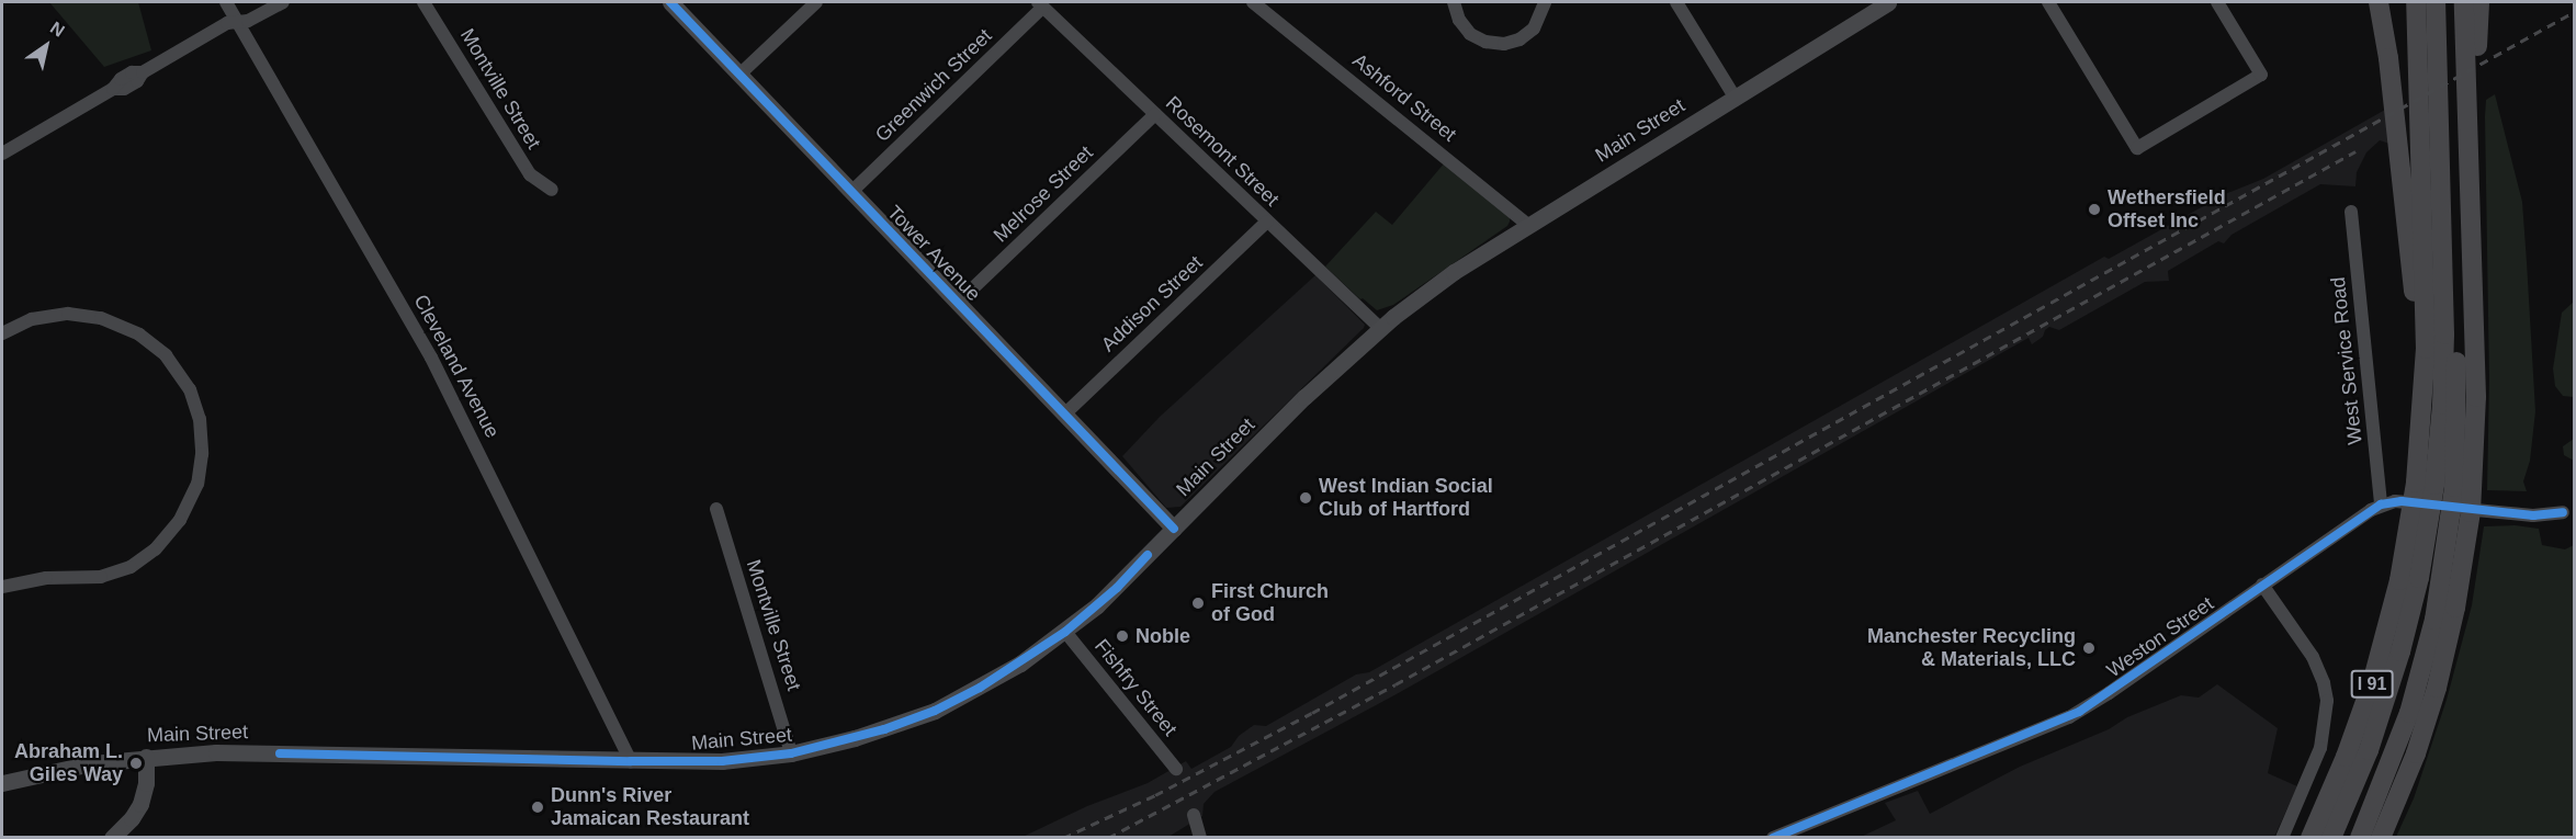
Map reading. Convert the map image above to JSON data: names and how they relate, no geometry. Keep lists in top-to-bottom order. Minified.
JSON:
{"streets":{"highway":["I 91"],"main road":["Main Street","Tower Avenue"],"street":["Greenwich Street","Montville Street","Ashford Street","Rosemont Street","Melrose Street","Addison Street","West Service Road","Cleveland Avenue","Weston Street","Fishfry Street"]},"crossings":[["Greenwich Street","Rosemont Street"],["Greenwich Street","Tower Avenue"],["Montville Street","Main Street"],["Ashford Street","Main Street"],["Main Street","Rosemont Street"],["Main Street","Tower Avenue"],["Main Street","Cleveland Avenue"],["Main Street","Fishfry Street"],["Rosemont Street","Melrose Street"],["Rosemont Street","Addison Street"],["Melrose Street","Tower Avenue"],["Tower Avenue","Addison Street"],["West Service Road","Weston Street"]],"places":["Wethersfield Offset Inc","West Indian Social Club of Hartford","First Church of God","Noble","Manchester Recycling & Materials, LLC","Abraham L. Giles Way","Dunn's River Jamaican Restaurant"],"north":"top right"}
